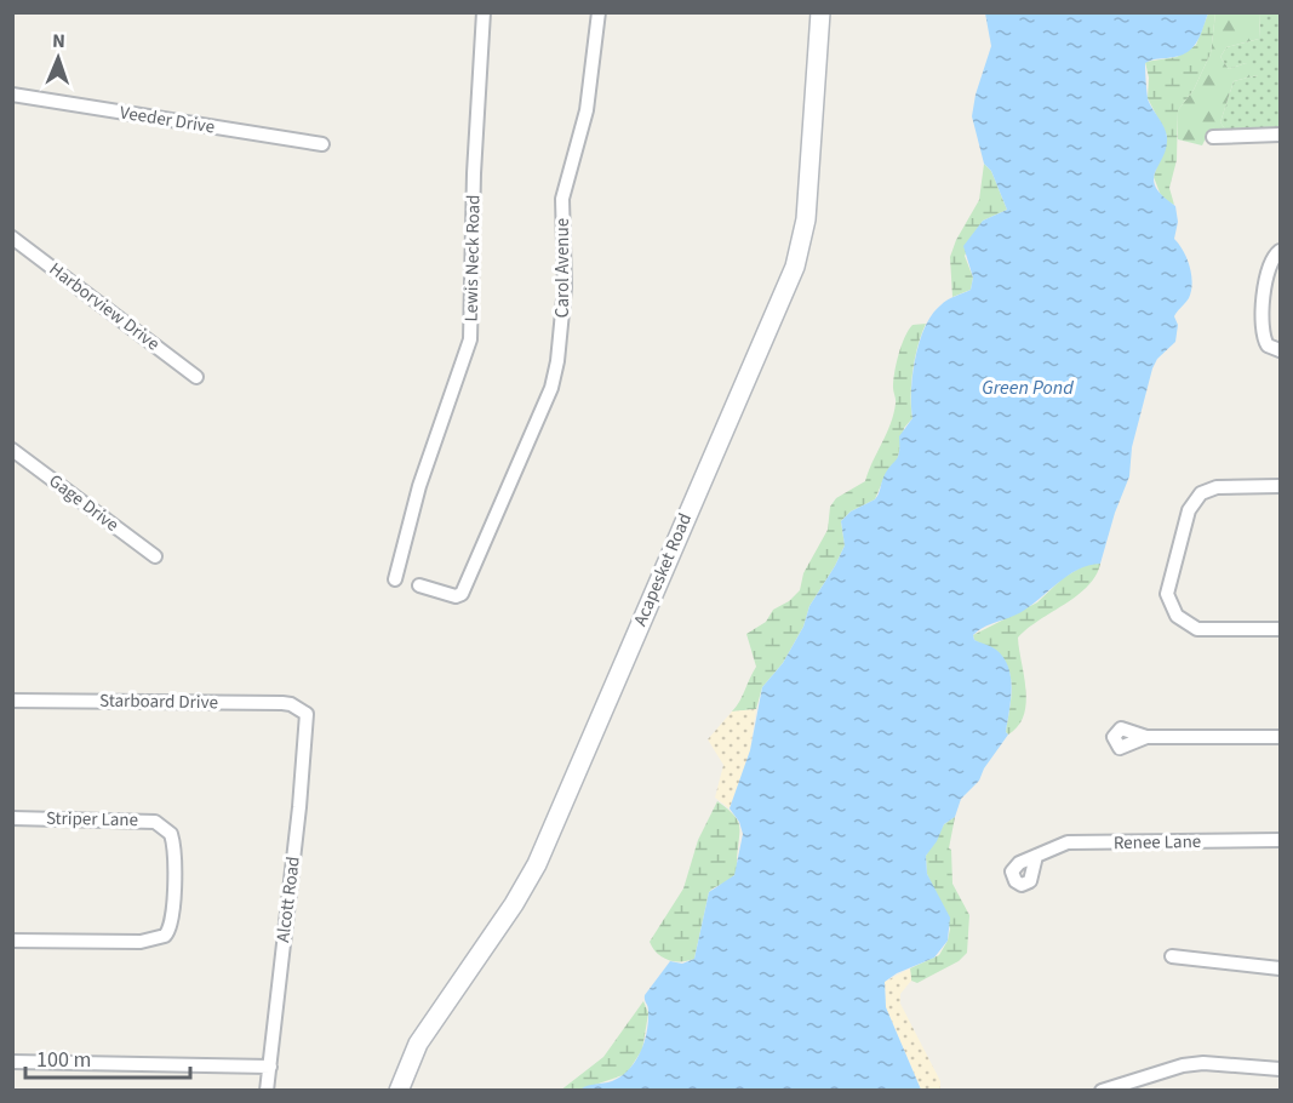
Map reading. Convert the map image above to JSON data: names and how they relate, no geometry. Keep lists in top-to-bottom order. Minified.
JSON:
{"streets":{"main road":["Acapesket Road"],"street":["Veeder Drive","Lewis Neck Road","Carol Avenue","Harborview Drive","Gage Drive","Starboard Drive","Striper Lane","Renee Lane","Alcott Road"]},"crossings":[["Starboard Drive","Alcott Road"]],"water":["Green Pond"],"scale_bar":"100 m","north":"top"}
